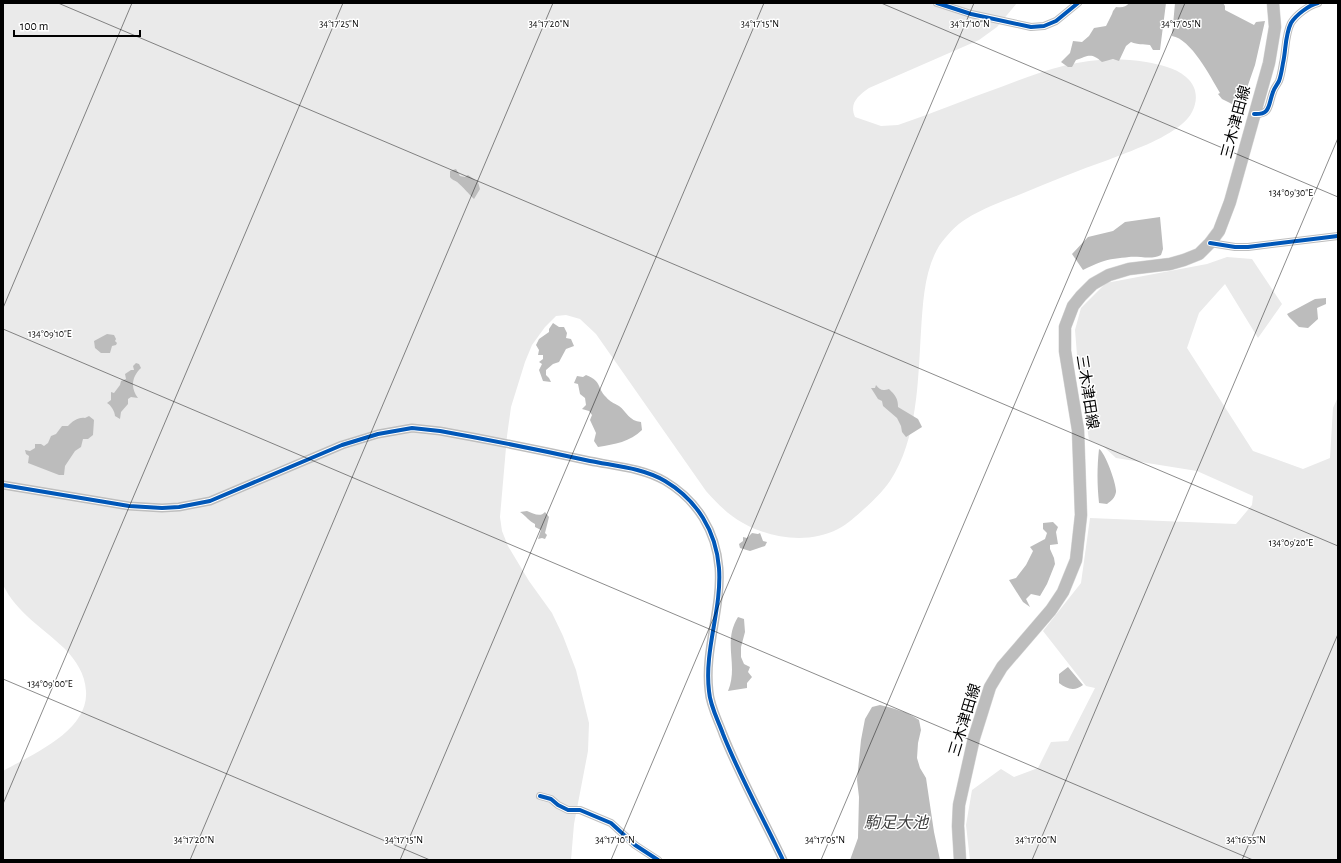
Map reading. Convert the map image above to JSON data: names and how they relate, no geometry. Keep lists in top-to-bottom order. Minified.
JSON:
{"streets":{"main road":["三木津田線"]},"water":["駒足大池"],"scale_bar":"100 m","coordinates":["34°17'25\"N","34°17'20\"N","34°17'15\"N","34°17'10\"N","34°17'05\"N","134°09'30\"E","134°09'10\"E","134°09'20\"E","134°09'00\"E","34°17'00\"N","34°16'55\"N"]}
